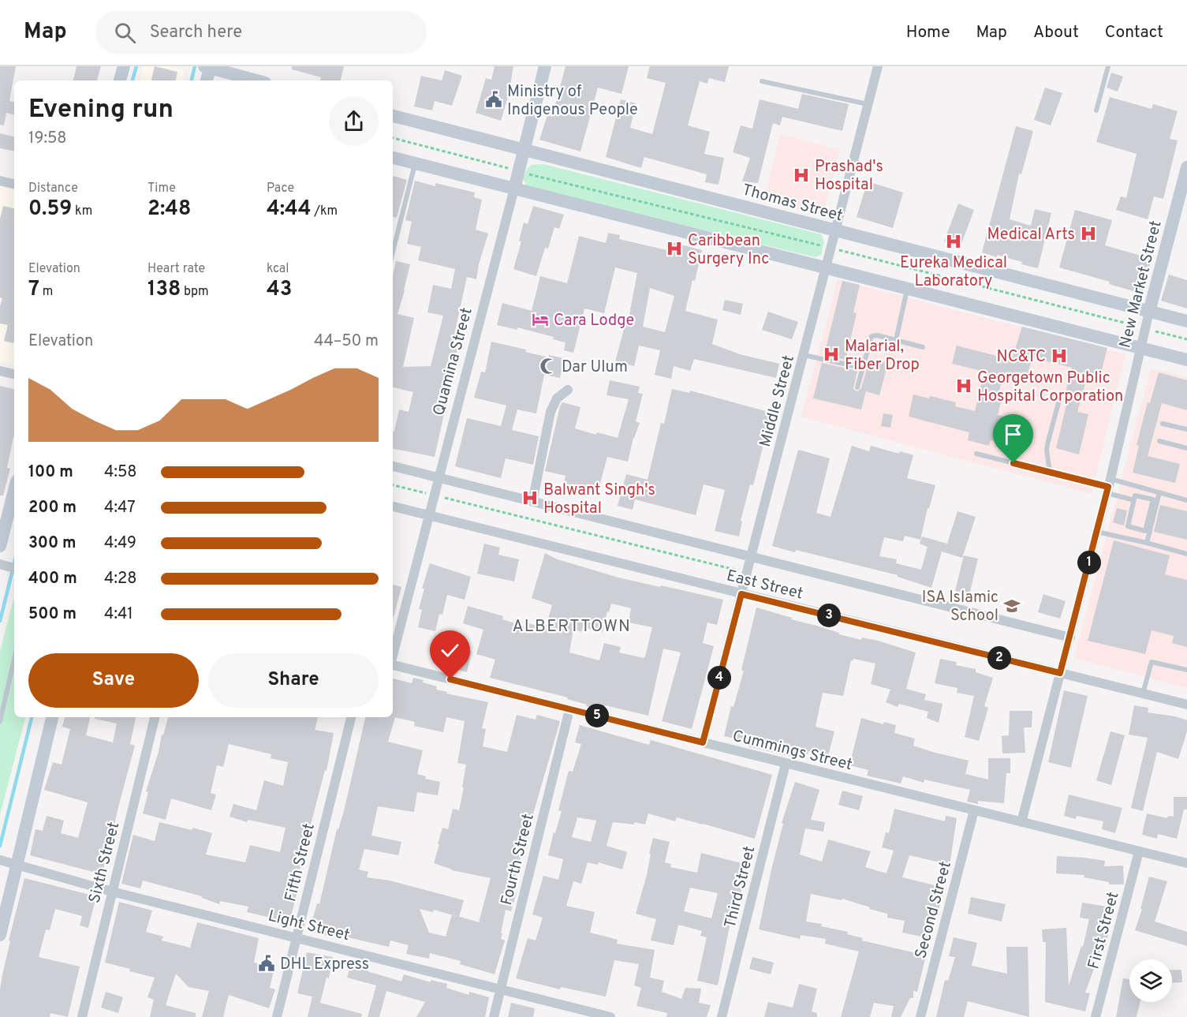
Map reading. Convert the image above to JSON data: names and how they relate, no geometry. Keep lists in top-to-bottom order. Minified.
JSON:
{"streets":{"street":["Thomas Street","New Market Street","Quamina Street","Middle Street","East Street","Cummings Street","Fourth Street","Sixth Street","Fifth Street","Third Street","Second Street","Light Street","First Street"]},"crossings":[["Thomas Street","New Market Street"],["Thomas Street","Quamina Street"],["Thomas Street","Middle Street"],["New Market Street","East Street"],["New Market Street","Cummings Street"],["Quamina Street","East Street"],["Middle Street","East Street"],["Middle Street","Cummings Street"],["Cummings Street","Fourth Street"],["Cummings Street","Third Street"],["Cummings Street","Second Street"],["Cummings Street","First Street"],["Fourth Street","Light Street"],["Sixth Street","Light Street"],["Fifth Street","Light Street"]],"districts":["ALBERTTOWN"],"places":{"public building":["Ministry of Indigenous People","DHL Express"],"hospital":["Prashad's Hospital","Medical Arts","Eureka Medical Laboratory","Caribbean Surgery Inc","Malarial, Fiber Drop","NC&TC","Georgetown Public Hospital Corporation","Balwant Singh's Hospital"],"hotel":["Cara Lodge"],"mosque":["Dar Ulum"],"school or university":["ISA Islamic School"]},"page":{"header":"Map","search":"Search here","nav":["Home","Map","About","Contact"],"heading":["Evening run","19:58"],"stats":[["Distance","0.59 km"],["Time","2:48"],["Pace","4:44 /km"],["Elevation","7 m"],["Heart rate","138 bpm"],["kcal","43"]],"chart":["Elevation","44–50 m"],"list":[{"name":"100 m","note":"4:58"},{"name":"200 m","note":"4:47"},{"name":"300 m","note":"4:49"},{"name":"400 m","note":"4:28"},{"name":"500 m","note":"4:41"}],"pins":["1","3","2","4","5"],"buttons":["Save","Share"]}}
